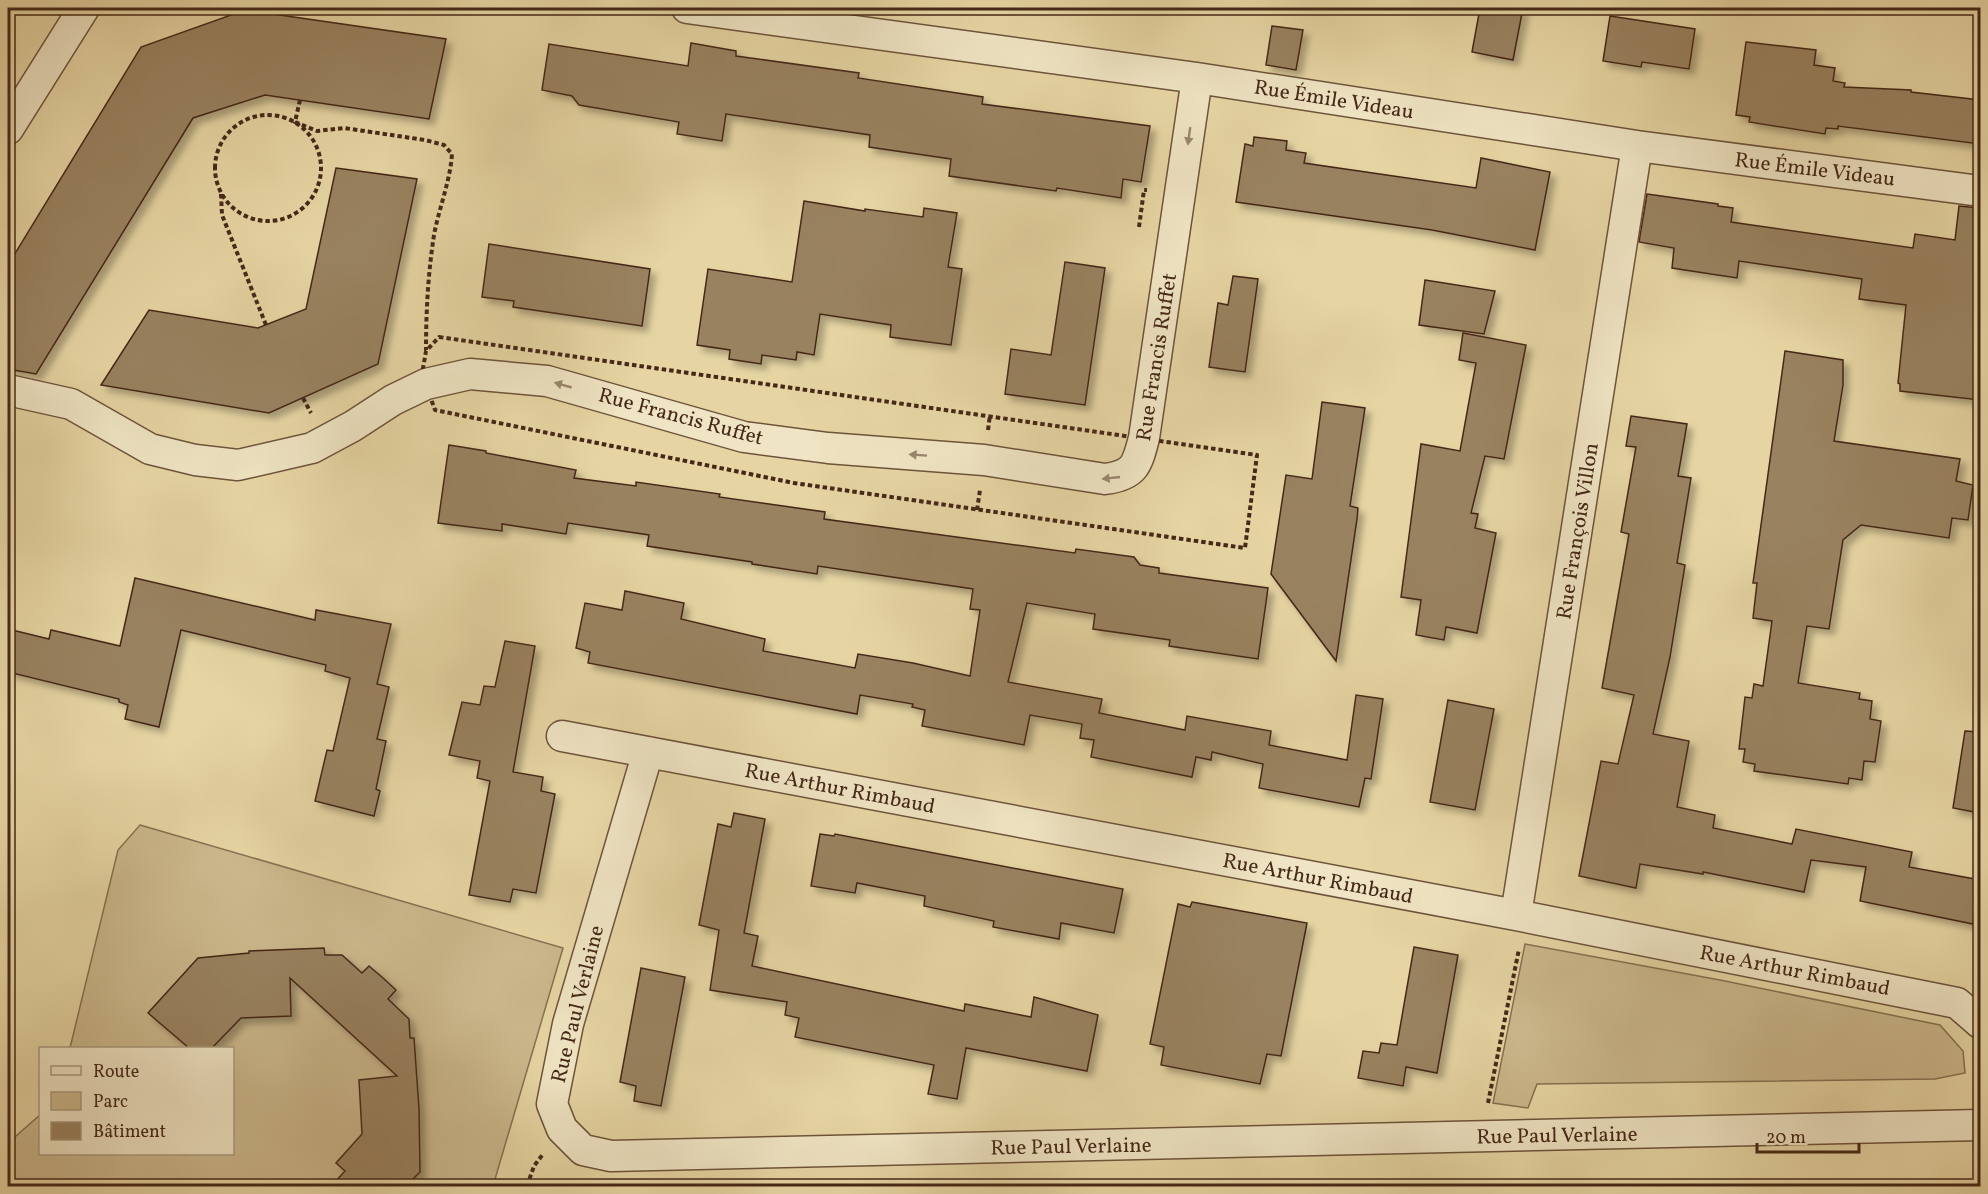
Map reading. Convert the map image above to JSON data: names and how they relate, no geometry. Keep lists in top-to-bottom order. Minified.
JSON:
{"streets":{"street":["Rue Émile Videau","Rue Francis Ruffet","Rue François Villon","Rue Arthur Rimbaud","Rue Paul Verlaine"]},"crossings":[["Rue Émile Videau","Rue Francis Ruffet"],["Rue Émile Videau","Rue François Villon"],["Rue François Villon","Rue Arthur Rimbaud"],["Rue Arthur Rimbaud","Rue Paul Verlaine"]],"legend":["Route","Parc","Bâtiment"],"scale_bar":"20 m"}
